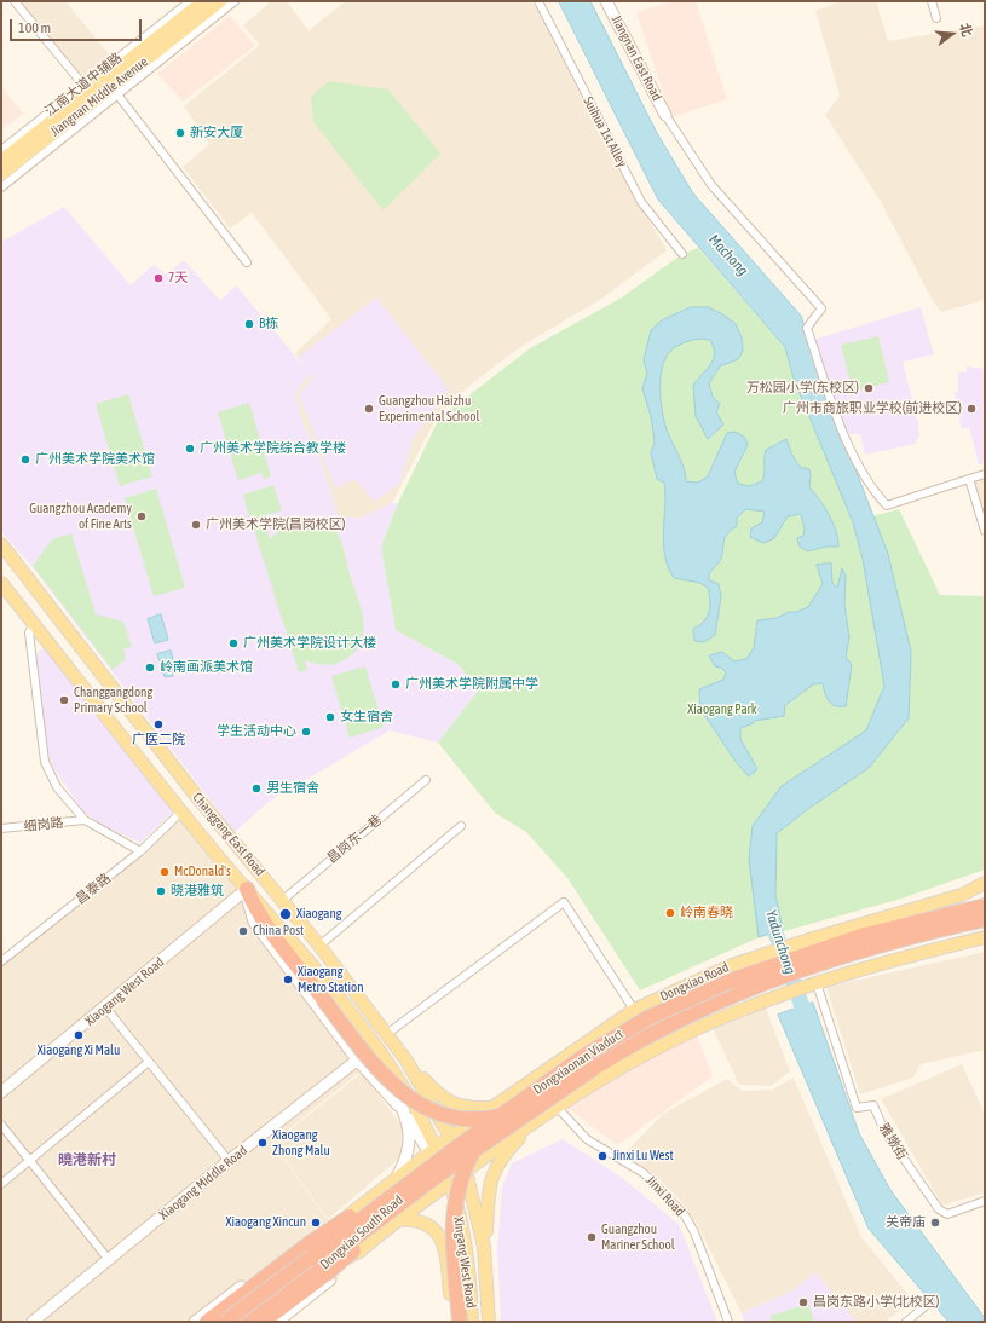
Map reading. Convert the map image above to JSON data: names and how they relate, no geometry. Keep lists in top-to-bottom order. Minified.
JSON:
{"streets":{"highway":["Dongxiaonan Viaduct"],"main road":["Jiangnan Middle Avenue","Changgang East Road","Dongxiao Road","Dongxiao South Road","Xingang West Road"],"street":["Jiangnan East Road","江南大道中辅路","Suihua 1st Alley","细岗路","昌岗东一巷","昌泰路","Xiaogang West Road","雅墩街","Xiaogang Middle Road","Jinxi Road"]},"crossings":[["江南大道中辅路","Jiangnan Middle Avenue"],["Changgang East Road","昌岗东一巷"],["Changgang East Road","昌泰路"],["Changgang East Road","Dongxiao Road"],["Changgang East Road","Xiaogang West Road"],["Changgang East Road","Dongxiaonan Viaduct"],["Changgang East Road","Xiaogang Middle Road"],["Changgang East Road","Dongxiao South Road"],["Changgang East Road","Xingang West Road"],["Dongxiao Road","Dongxiaonan Viaduct"],["Dongxiao Road","Dongxiao South Road"],["Dongxiao Road","Xingang West Road"],["Dongxiaonan Viaduct","Dongxiao South Road"],["Dongxiaonan Viaduct","Xingang West Road"],["Dongxiao South Road","Xingang West Road"]],"districts":["曉港新村"],"water":["Machong","Yadunchong"],"parks":["Xiaogang Park"],"places":["新安大厦","7天","B栋","万松园小学(东校区)","Guangzhou Haizhu Experimental School","广州市商旅职业学校(前进校区)","广州美术学院综合教学楼","广州美术学院美术馆","Guangzhou Academy of Fine Arts","广州美术学院(昌岗校区)","广州美术学院设计大楼","岭南画派美术馆","广州美术学院附属中学","Changgangdong Primary School","女生宿舍","广医二院","学生活动中心","男生宿舍","McDonald's","晓港雅筑","岭南春晓","Xiaogang","China Post","Xiaogang Metro Station","Xiaogang Xi Malu","Xiaogang Zhong Malu","Jinxi Lu West","Xiaogang Xincun","关帝庙","Guangzhou Mariner School","昌岗东路小学(北校区)"],"scale_bar":"100 m","north":"right"}
